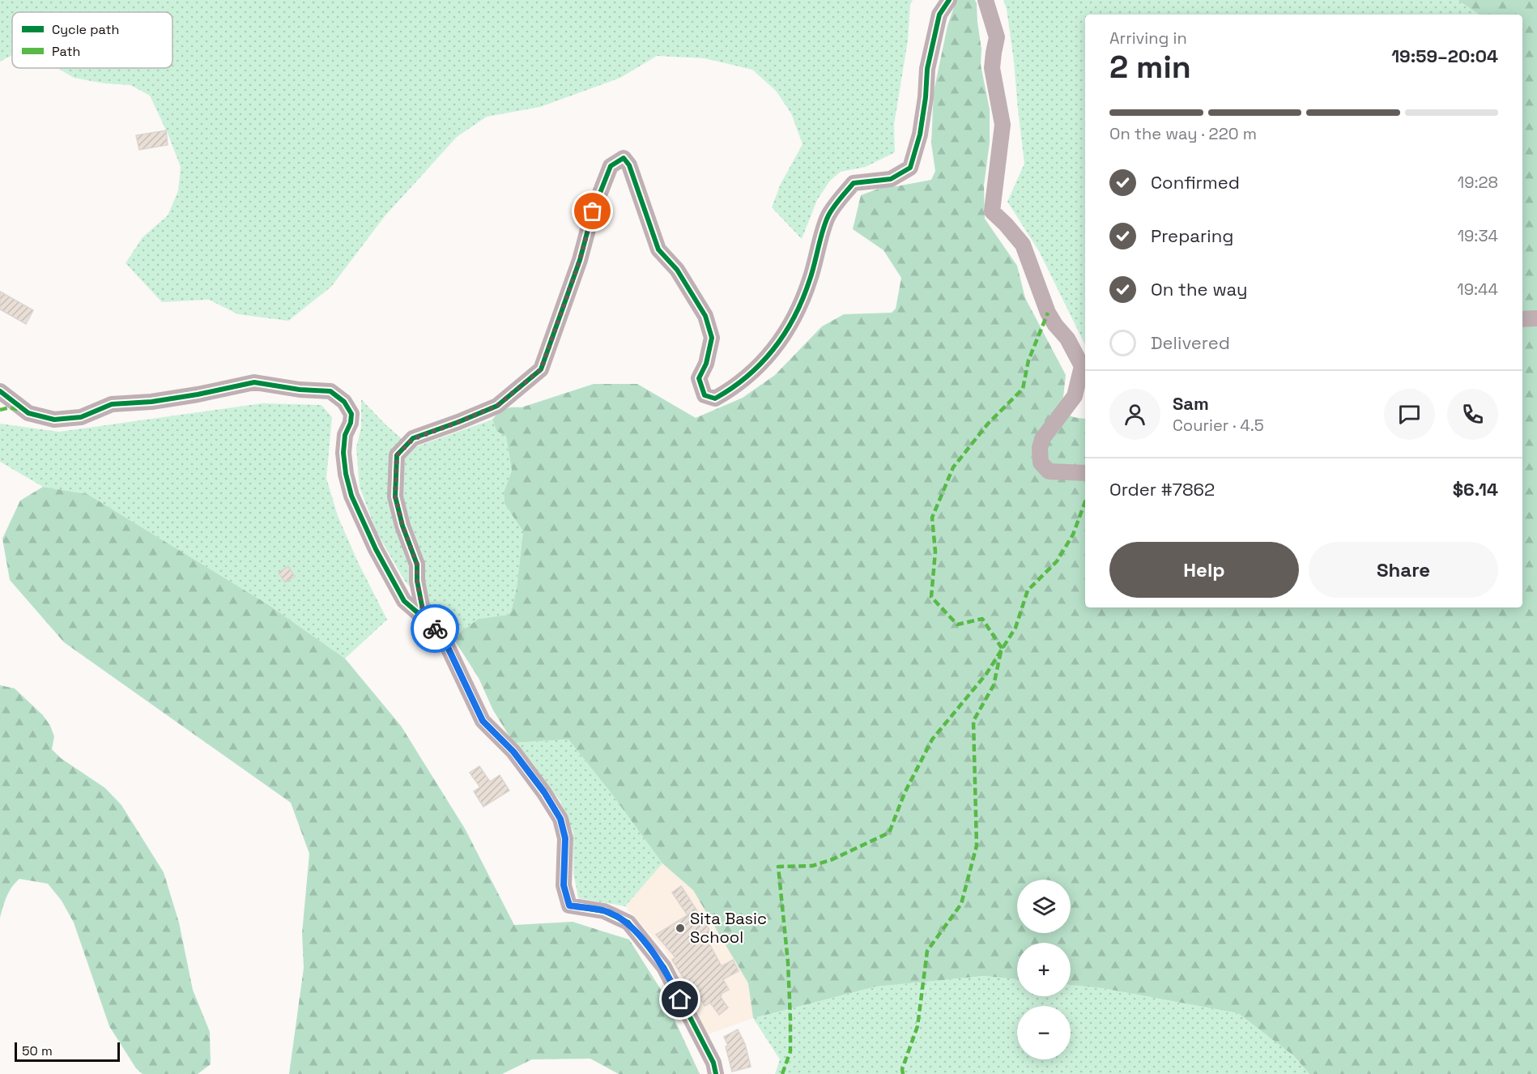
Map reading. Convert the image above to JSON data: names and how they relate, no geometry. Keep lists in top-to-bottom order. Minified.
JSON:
{"places":["Sita Basic School"],"legend":["Cycle path","Path"],"scale_bar":"50 m","page":{"heading":["2 min","Arriving in","19:59–20:04"],"panel":["Sam","Courier · 4.5","Order #7862","$6.14"],"bar":"On the way · 220 m","list":[["Confirmed","19:28"],["Preparing","19:34"],["On the way","19:44"],"Delivered"],"buttons":["Help","Share"],"map_buttons":["+","−"],"scale":"50 m"}}
